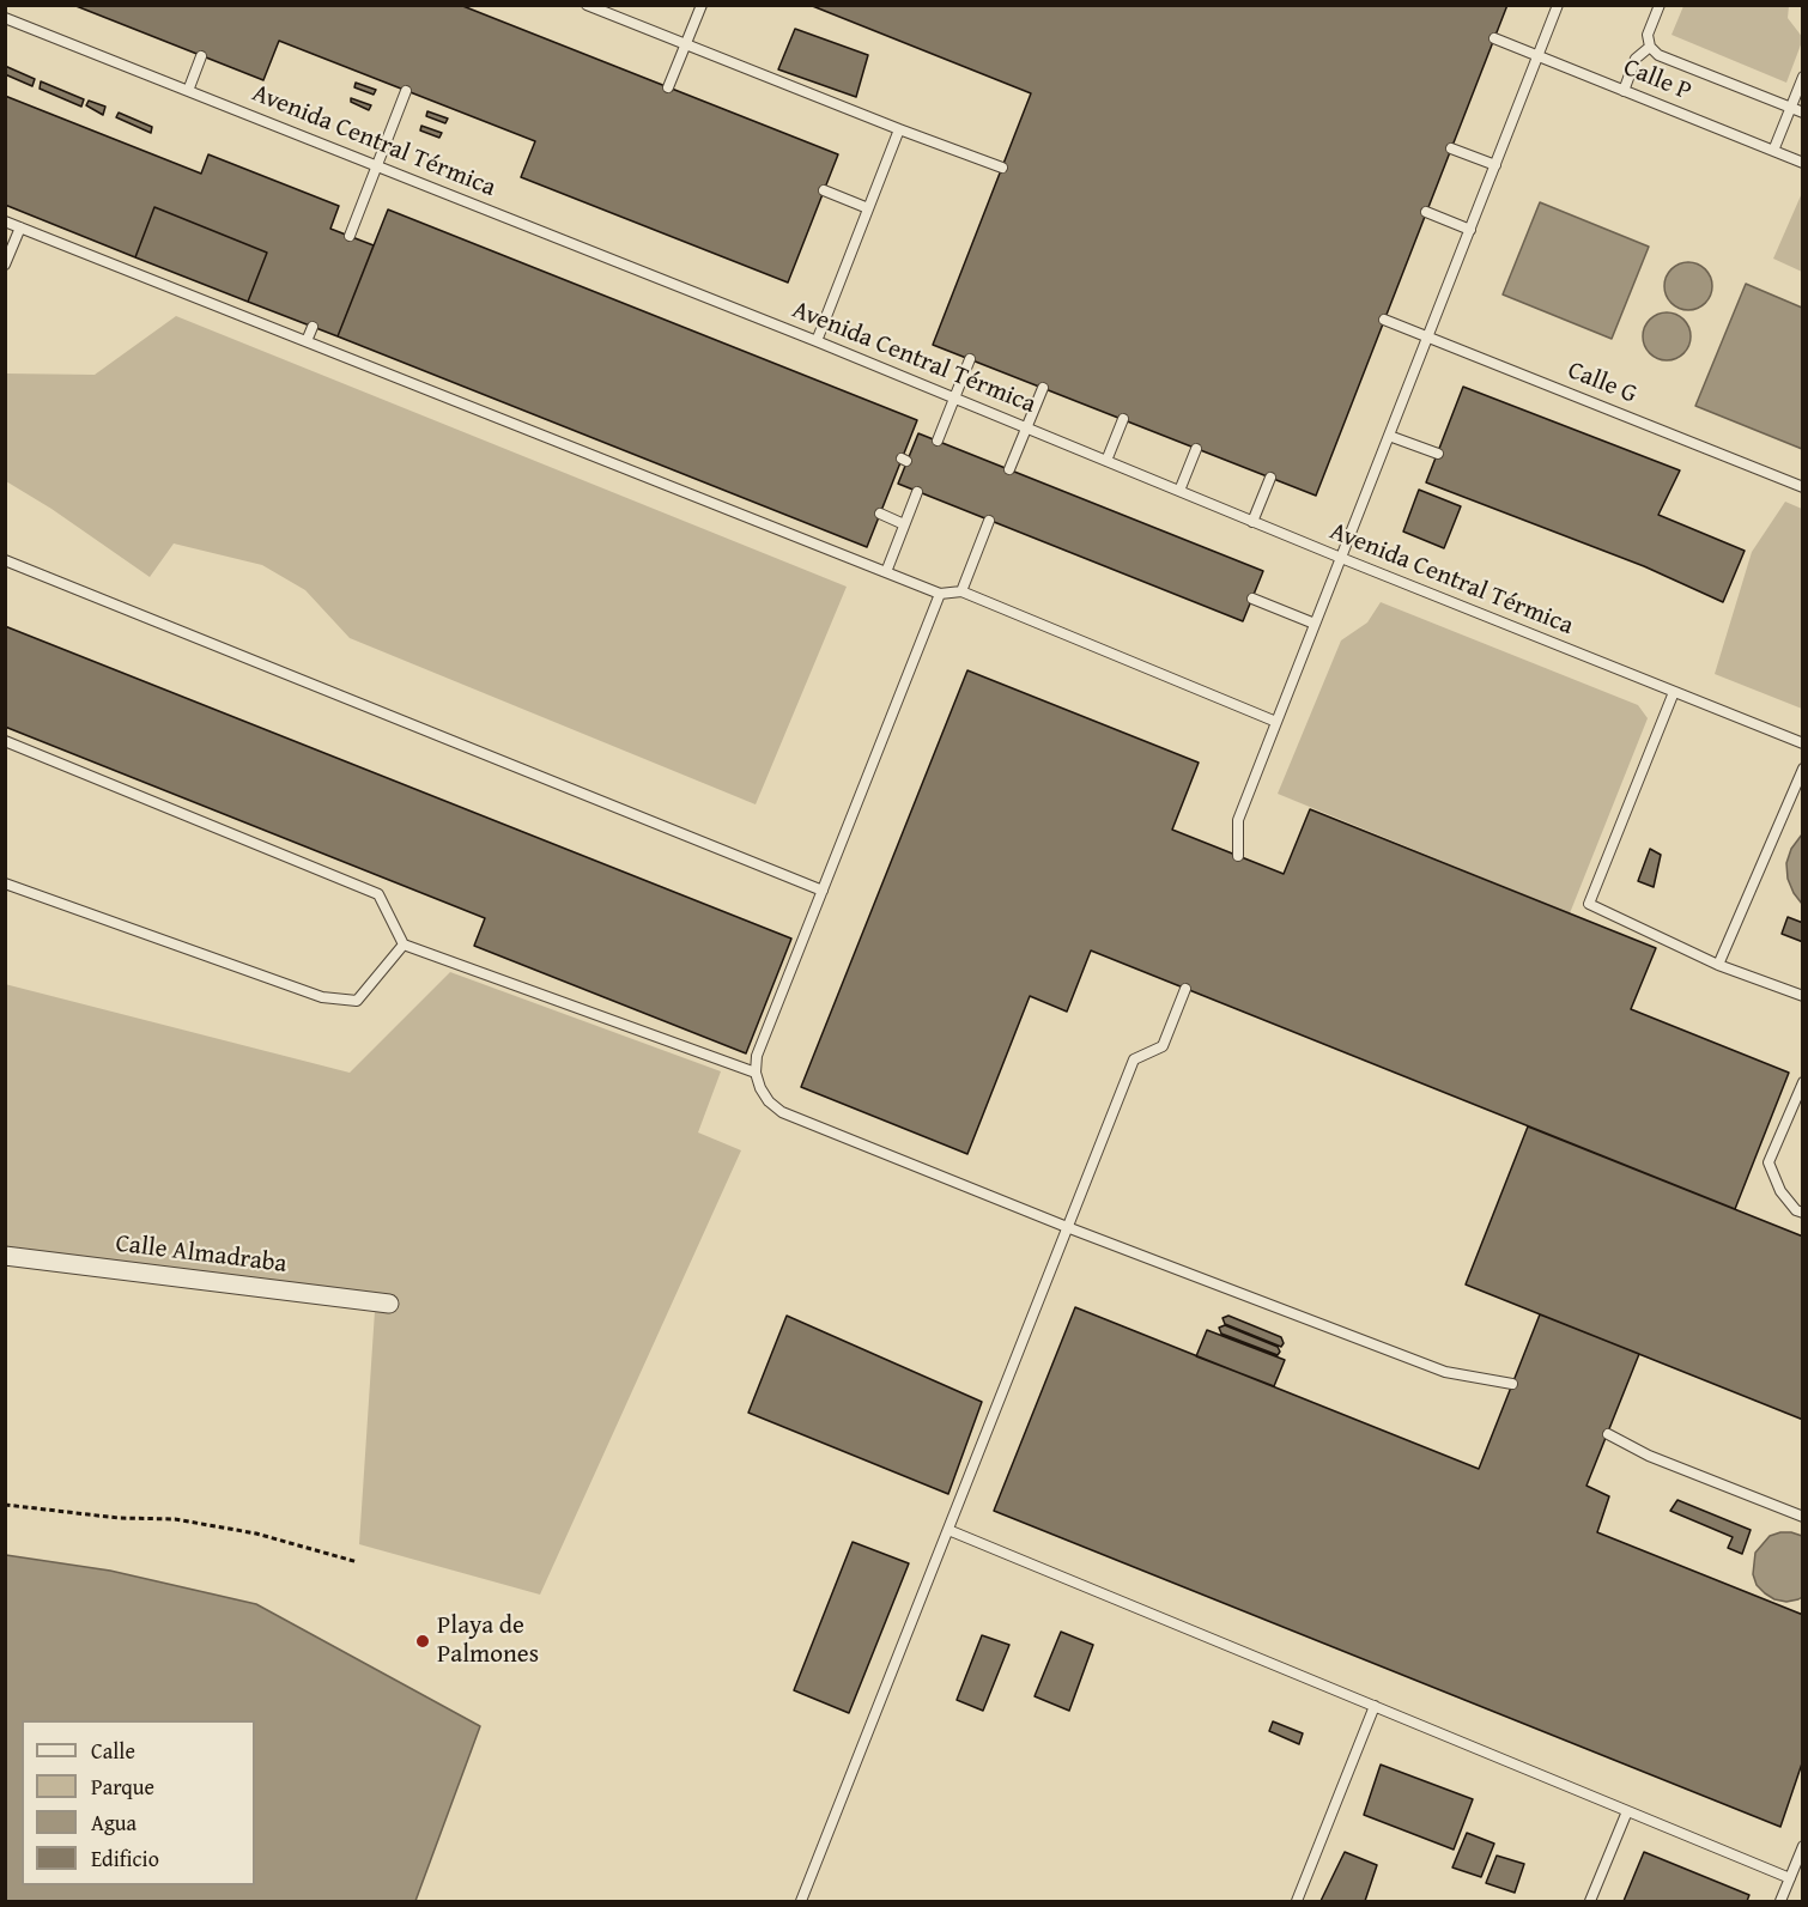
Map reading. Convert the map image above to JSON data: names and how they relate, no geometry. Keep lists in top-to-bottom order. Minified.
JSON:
{"streets":{"street":["Calle Almadraba"],"lane":["Calle P","Avenida Central Térmica","Calle G"]},"places":["Playa de Palmones"],"legend":["Calle","Parque","Agua","Edificio"]}
